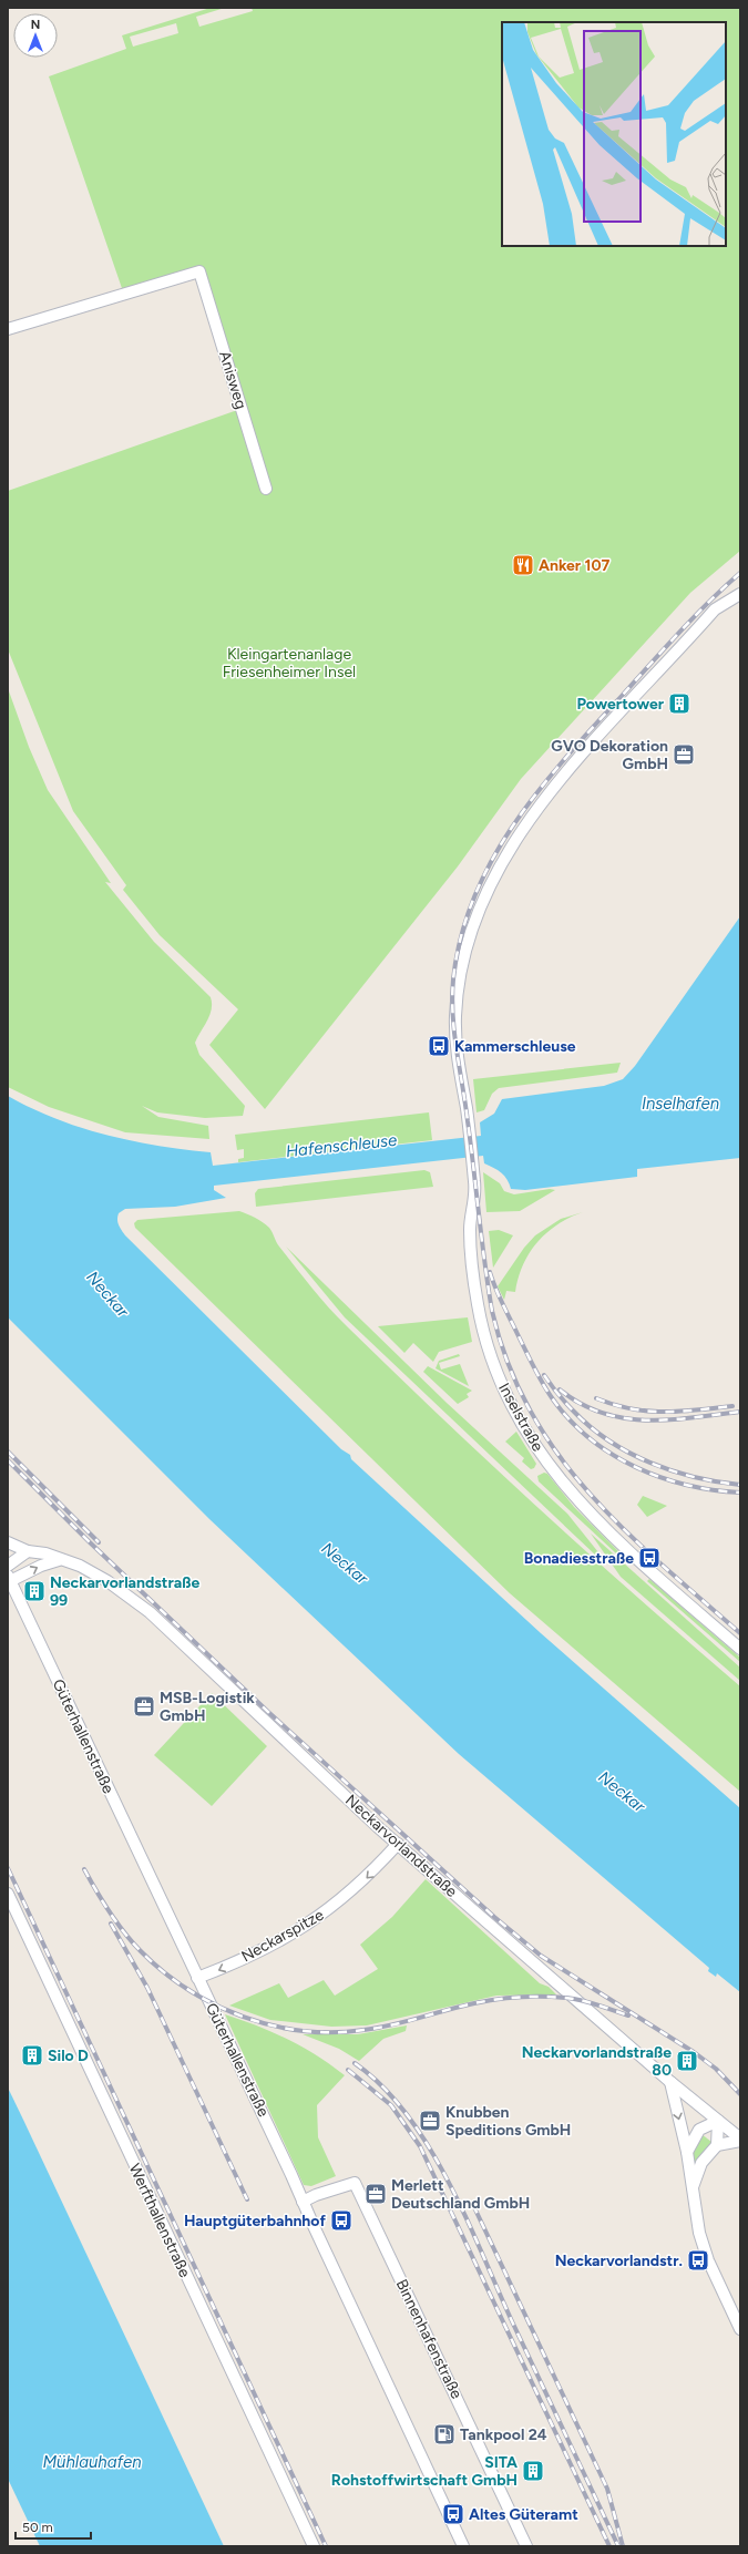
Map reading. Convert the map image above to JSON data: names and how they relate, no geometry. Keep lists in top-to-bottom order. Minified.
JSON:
{"streets":{"street":["Anisweg","Inselstraße","Güterhallenstraße","Neckarvorlandstraße","Neckarspitze","Werfthallenstraße","Binnenhafenstraße"]},"crossings":[["Güterhallenstraße","Neckarspitze"],["Güterhallenstraße","Binnenhafenstraße"],["Neckarvorlandstraße","Neckarspitze"]],"one_way":["Neckarspitze"],"water":["Inselhafen","Hafenschleuse","Neckar","Mühlauhafen"],"parks":["Kleingartenanlage Friesenheimer Insel"],"places":{"restaurant":["Anker 107"],"building":["Powertower","Neckarvorlandstraße 99","Silo D","Neckarvorlandstraße 80","SITA Rohstoffwirtschaft GmbH"],"office":["GVO Dekoration GmbH","MSB-Logistik GmbH","Knubben Speditions GmbH","Merlett Deutschland GmbH"],"bus stop":["Kammerschleuse","Bonadiesstraße","Hauptgüterbahnhof","Neckarvorlandstr.","Altes Güteramt"],"fuel station":["Tankpool 24"]},"scale_bar":"50 m","north":"top"}
